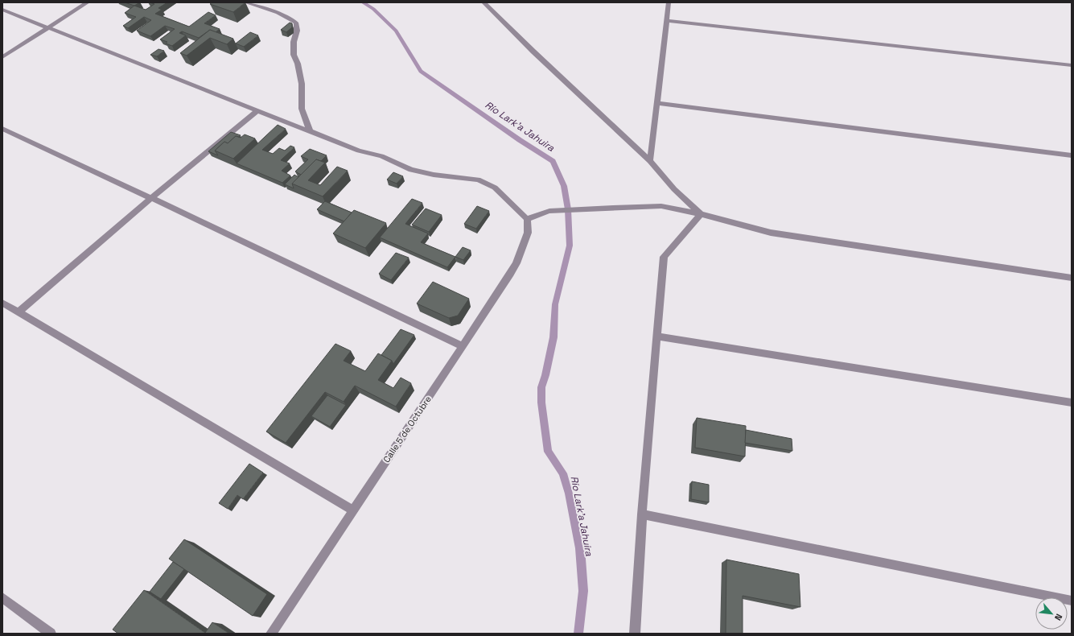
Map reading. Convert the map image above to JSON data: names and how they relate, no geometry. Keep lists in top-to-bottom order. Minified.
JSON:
{"streets":{"street":["Calle 5 de Octubre"]},"water":["Río Lark’a Jahuira"],"north":"bottom right"}
